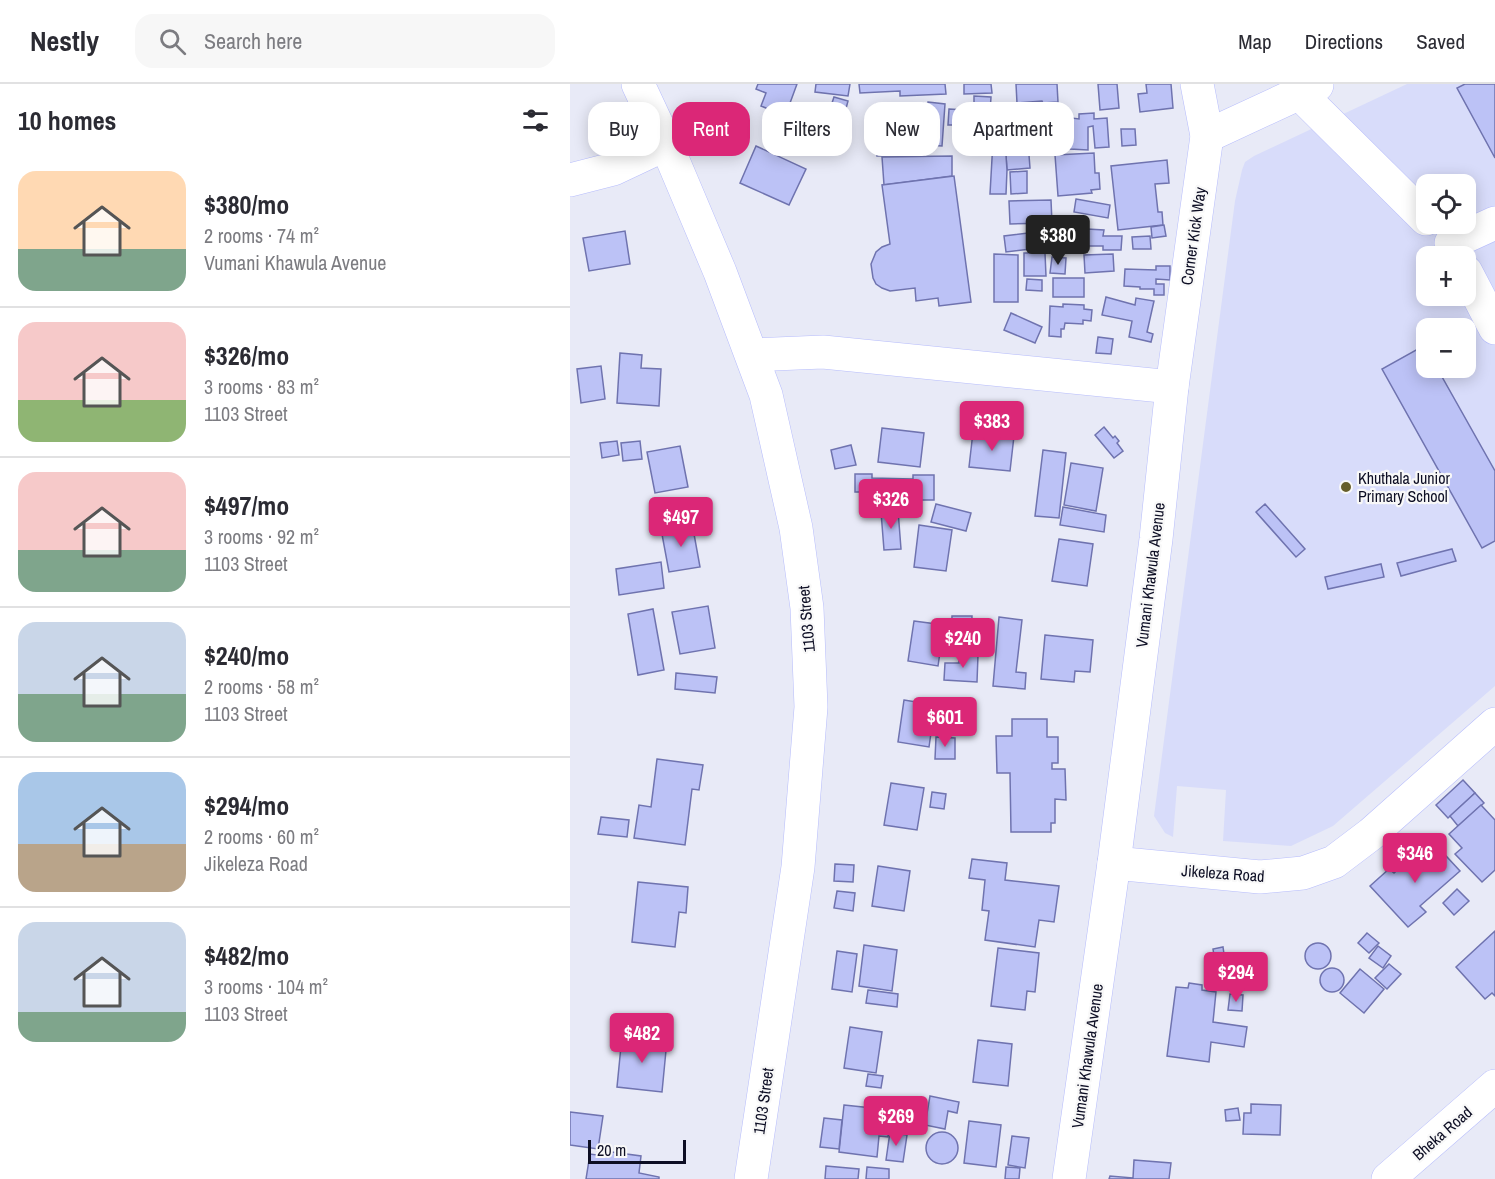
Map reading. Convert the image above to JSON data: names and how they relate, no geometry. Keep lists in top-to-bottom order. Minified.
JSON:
{"streets":{"street":["Corner Kick Way","Vumani Khawula Avenue","1103 Street","Jikeleza Road","Bheka Road"]},"crossings":[["Corner Kick Way","Vumani Khawula Avenue"],["Vumani Khawula Avenue","Jikeleza Road"]],"places":["Khuthala Junior Primary School"],"scale_bar":"20 m","page":{"header":"Nestly","search":"Search here","nav":["Map","Directions","Saved"],"heading":"10 homes","chip":["Buy","Rent","Filters","New","Apartment"],"list":[{"name":"$380/mo","note":"2 rooms · 74 m² · Vumani Khawula Avenue"},{"name":"$326/mo","note":"3 rooms · 83 m² · 1103 Street"},{"name":"$497/mo","note":"3 rooms · 92 m² · 1103 Street"},{"name":"$240/mo","note":"2 rooms · 58 m² · 1103 Street"},{"name":"$294/mo","note":"2 rooms · 60 m² · Jikeleza Road"},{"name":"$482/mo","note":"3 rooms · 104 m² · 1103 Street"}],"map_buttons":["+","−"],"price":["$380","$383","$326","$497","$240","$601","$346","$294","$482","$269"],"scale":"20 m"}}
